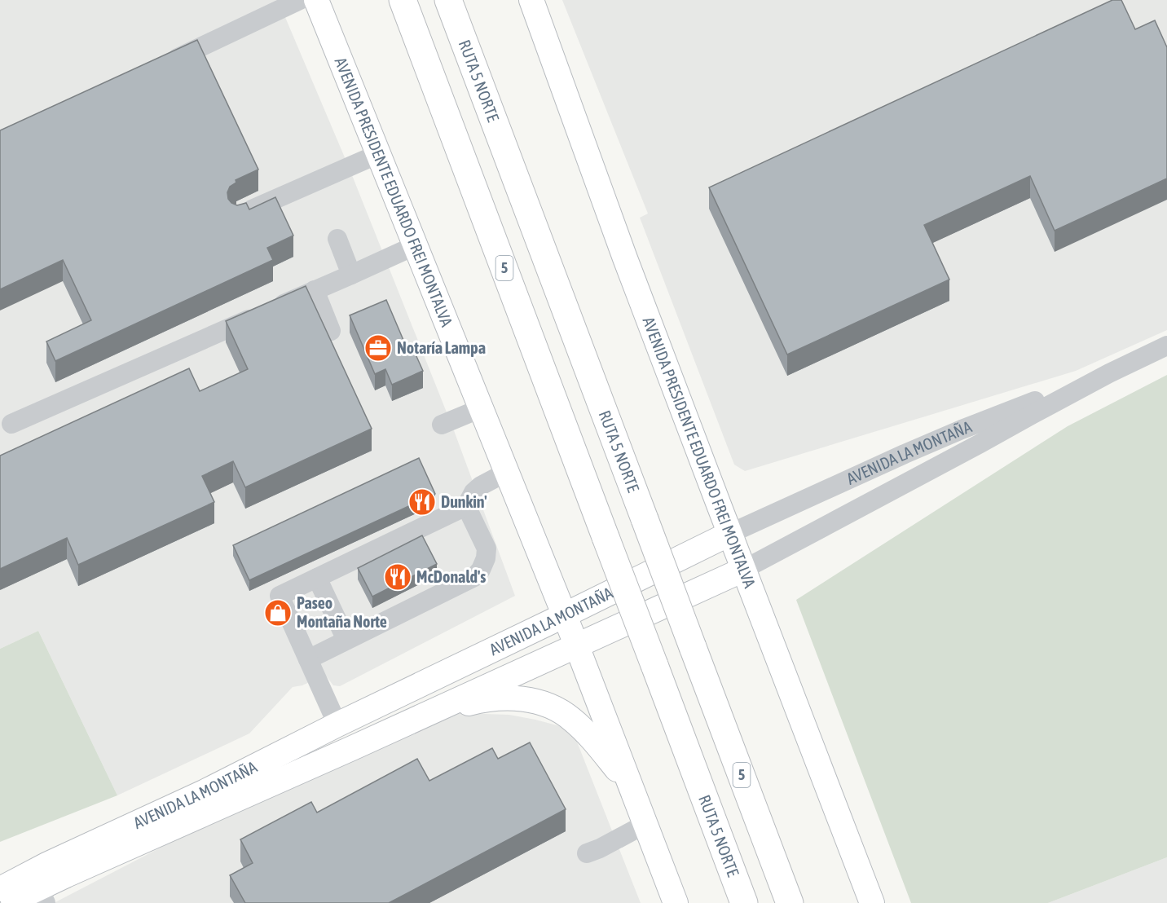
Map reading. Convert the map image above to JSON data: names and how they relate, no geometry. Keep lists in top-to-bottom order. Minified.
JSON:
{"streets":{"highway":["RUTA 5 NORTE","5"],"main road":["AVENIDA PRESIDENTE EDUARDO FREI MONTALVA","AVENIDA LA MONTAÑA"]},"crossings":[["AVENIDA PRESIDENTE EDUARDO FREI MONTALVA","AVENIDA LA MONTAÑA"]],"places":{"office":["Notaría Lampa"],"restaurant":["Dunkin'","McDonald's"],"shop":["Paseo Montaña Norte"]}}
